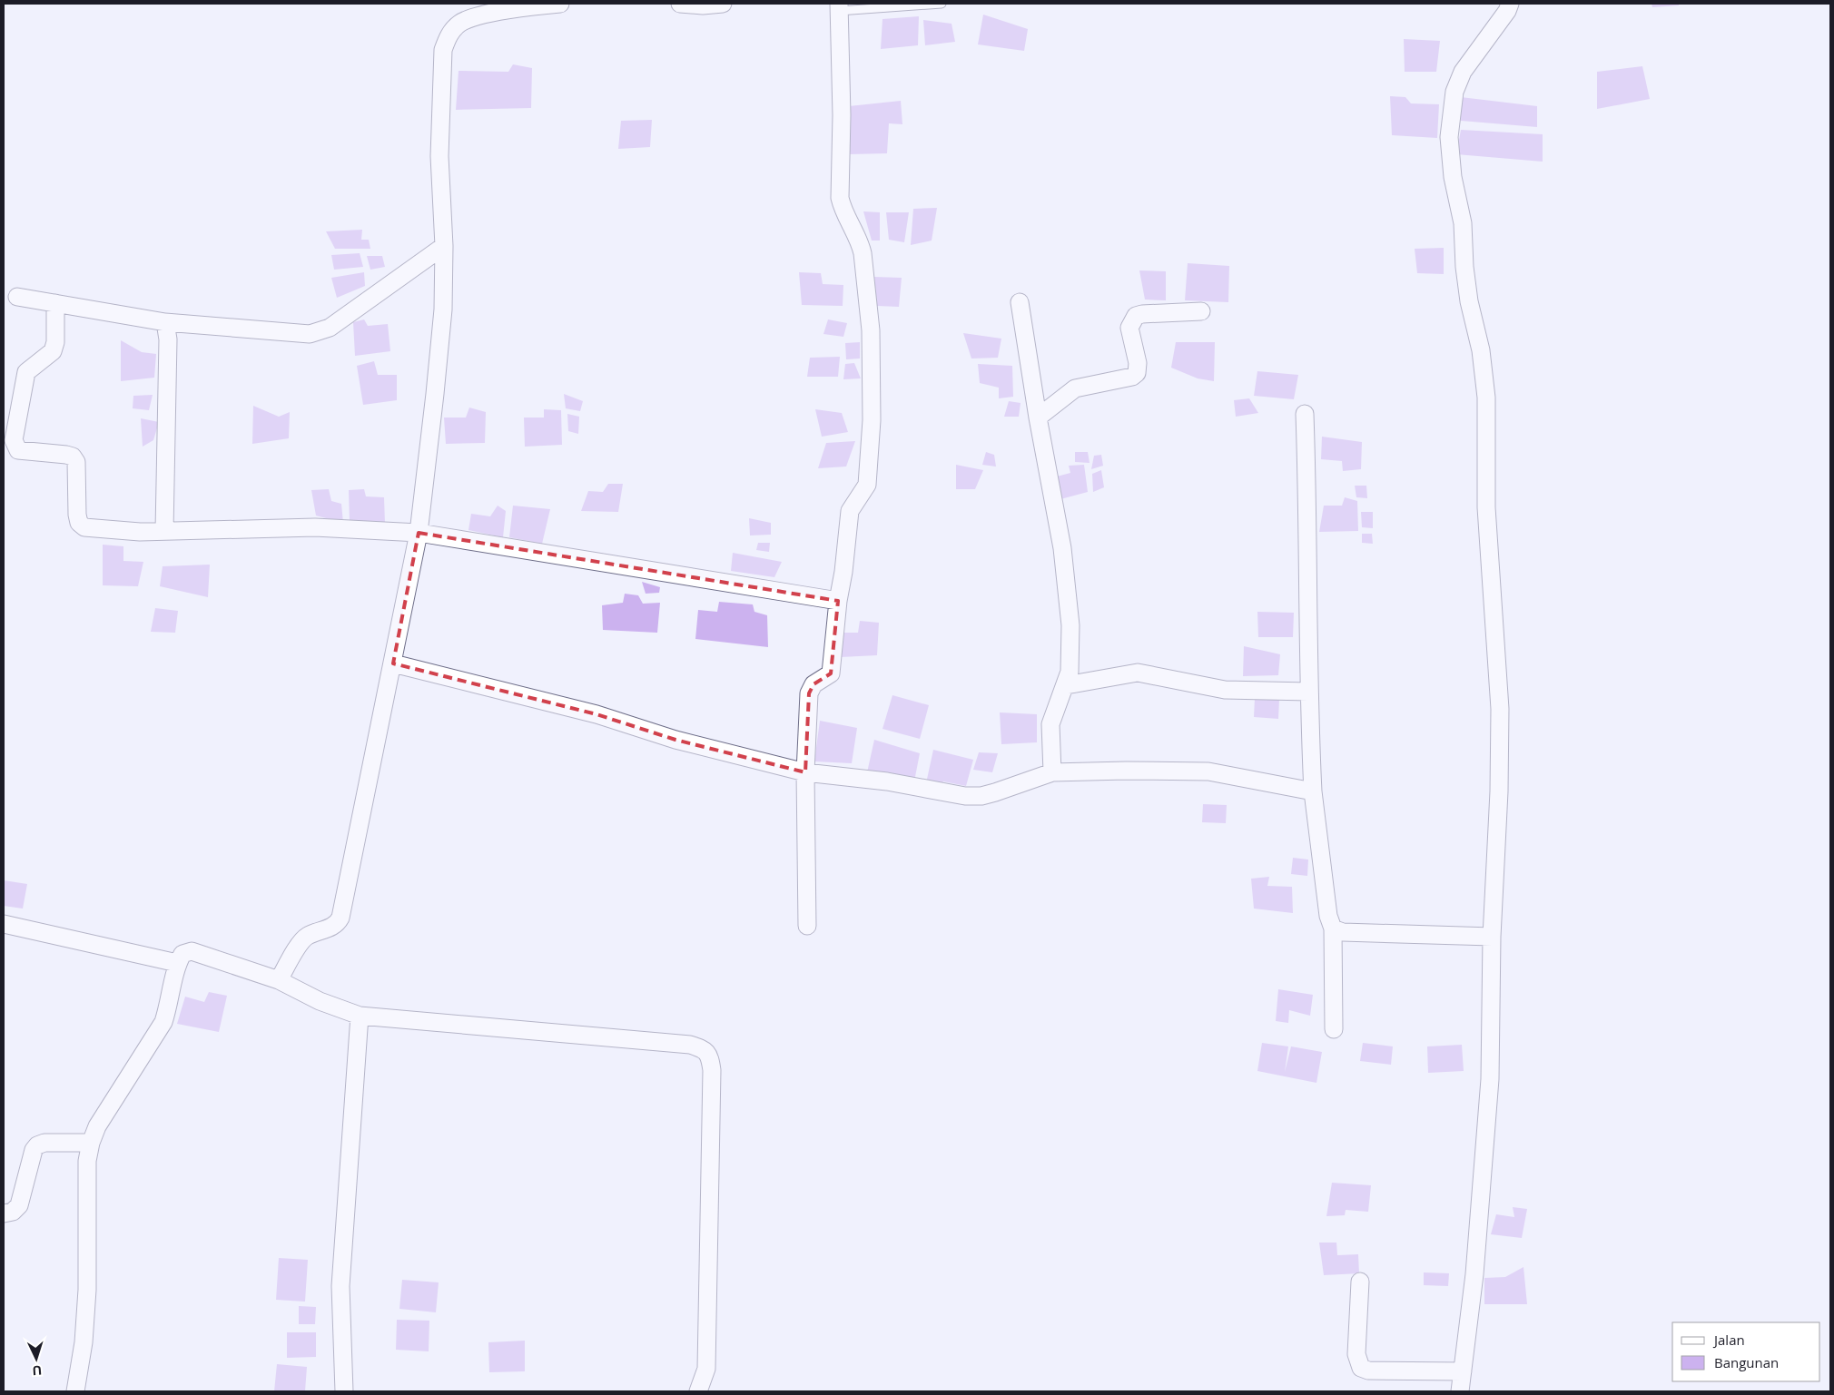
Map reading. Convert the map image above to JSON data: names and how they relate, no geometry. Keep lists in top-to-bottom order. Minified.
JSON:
{"legend":["Jalan","Bangunan"],"north":"bottom"}
